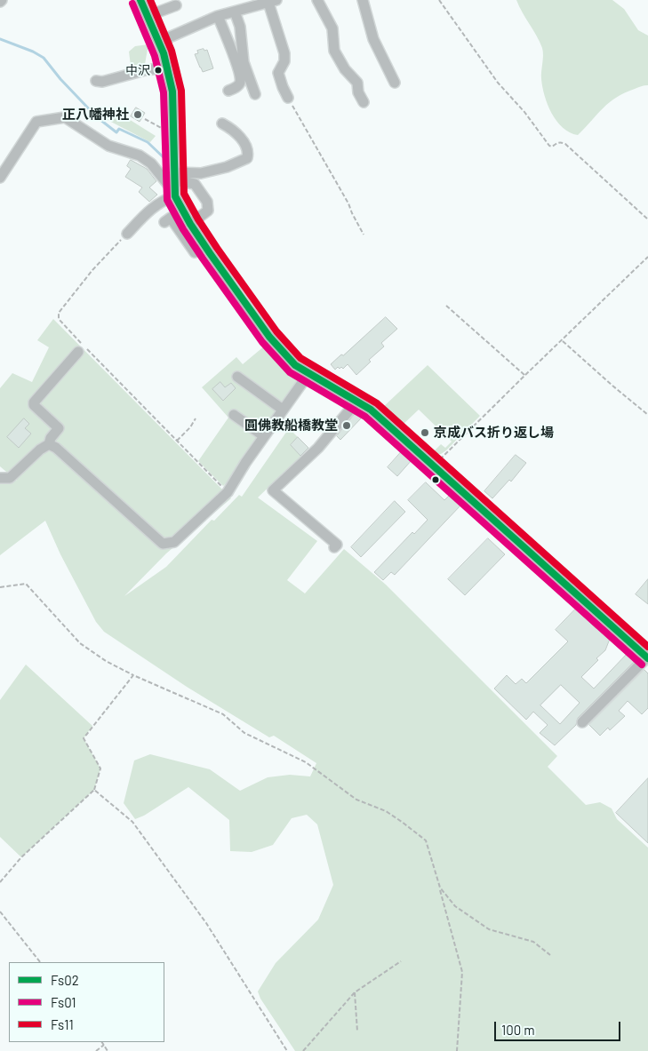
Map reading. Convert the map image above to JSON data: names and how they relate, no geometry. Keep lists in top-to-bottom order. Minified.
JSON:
{"places":["中沢","正八幡神社","圓佛教船橋教堂","京成バス折り返し場"],"lines":["transit line Fs02","transit line Fs11","transit line Fs01"],"legend":["Fs02","Fs01","Fs11"],"scale_bar":"100 m"}
